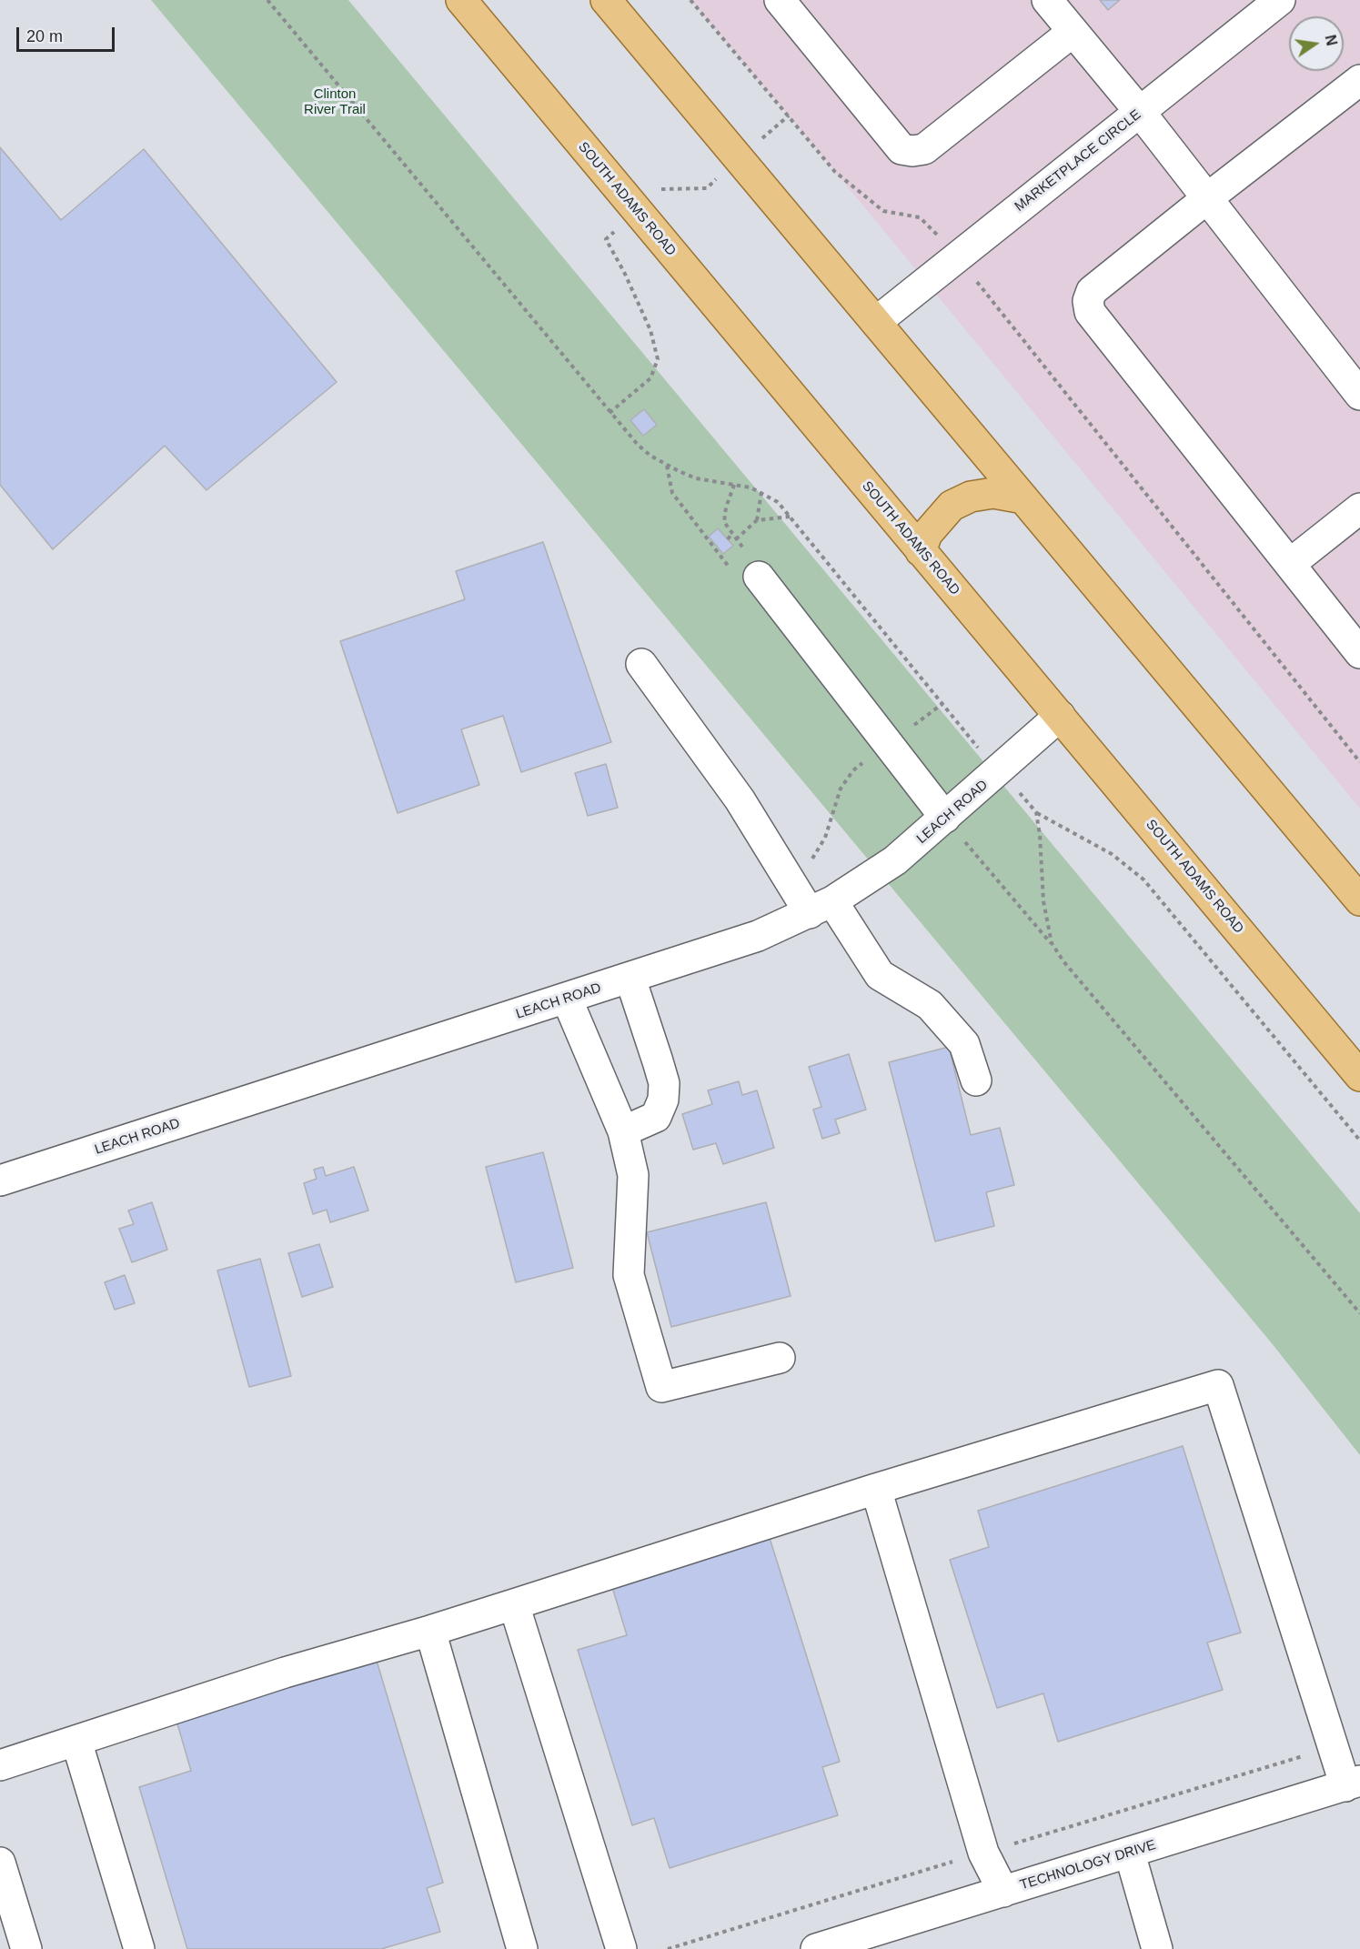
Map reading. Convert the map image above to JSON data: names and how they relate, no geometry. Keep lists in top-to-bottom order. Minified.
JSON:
{"streets":{"main road":["SOUTH ADAMS ROAD"],"street":["MARKETPLACE CIRCLE","LEACH ROAD","TECHNOLOGY DRIVE"]},"crossings":[["SOUTH ADAMS ROAD","LEACH ROAD"]],"parks":["Clinton River Trail"],"scale_bar":"20 m","north":"right"}
